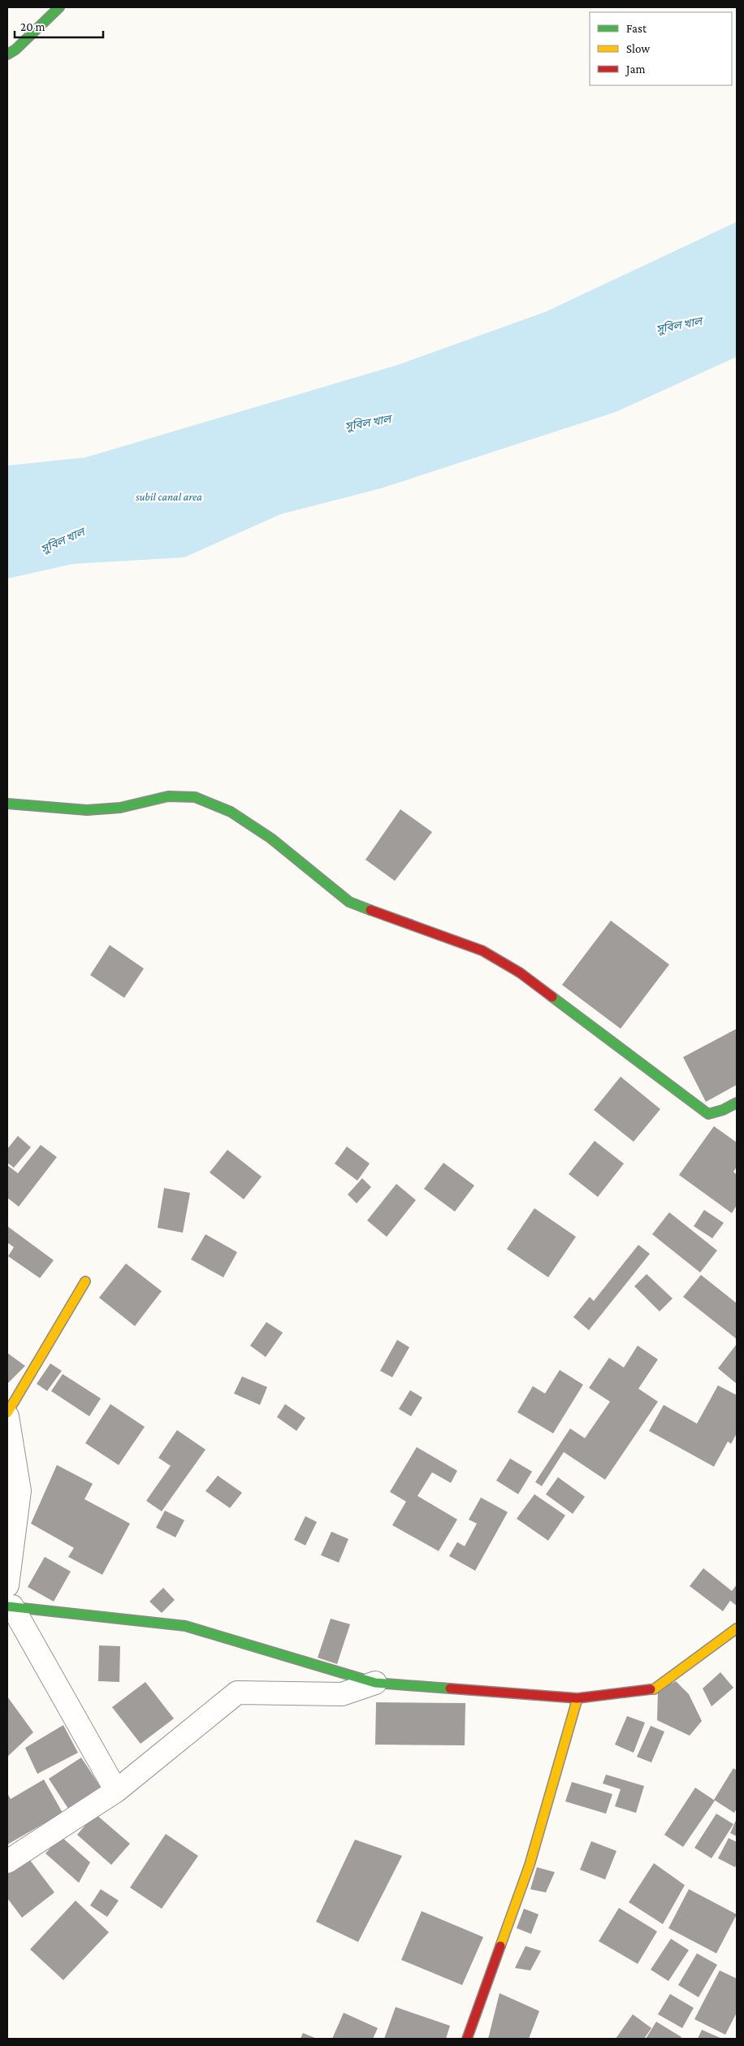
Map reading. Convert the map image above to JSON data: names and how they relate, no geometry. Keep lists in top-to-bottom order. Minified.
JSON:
{"water":["সুবিল খাল","subil canal area"],"legend":["Fast","Slow","Jam"],"scale_bar":"20 m"}
